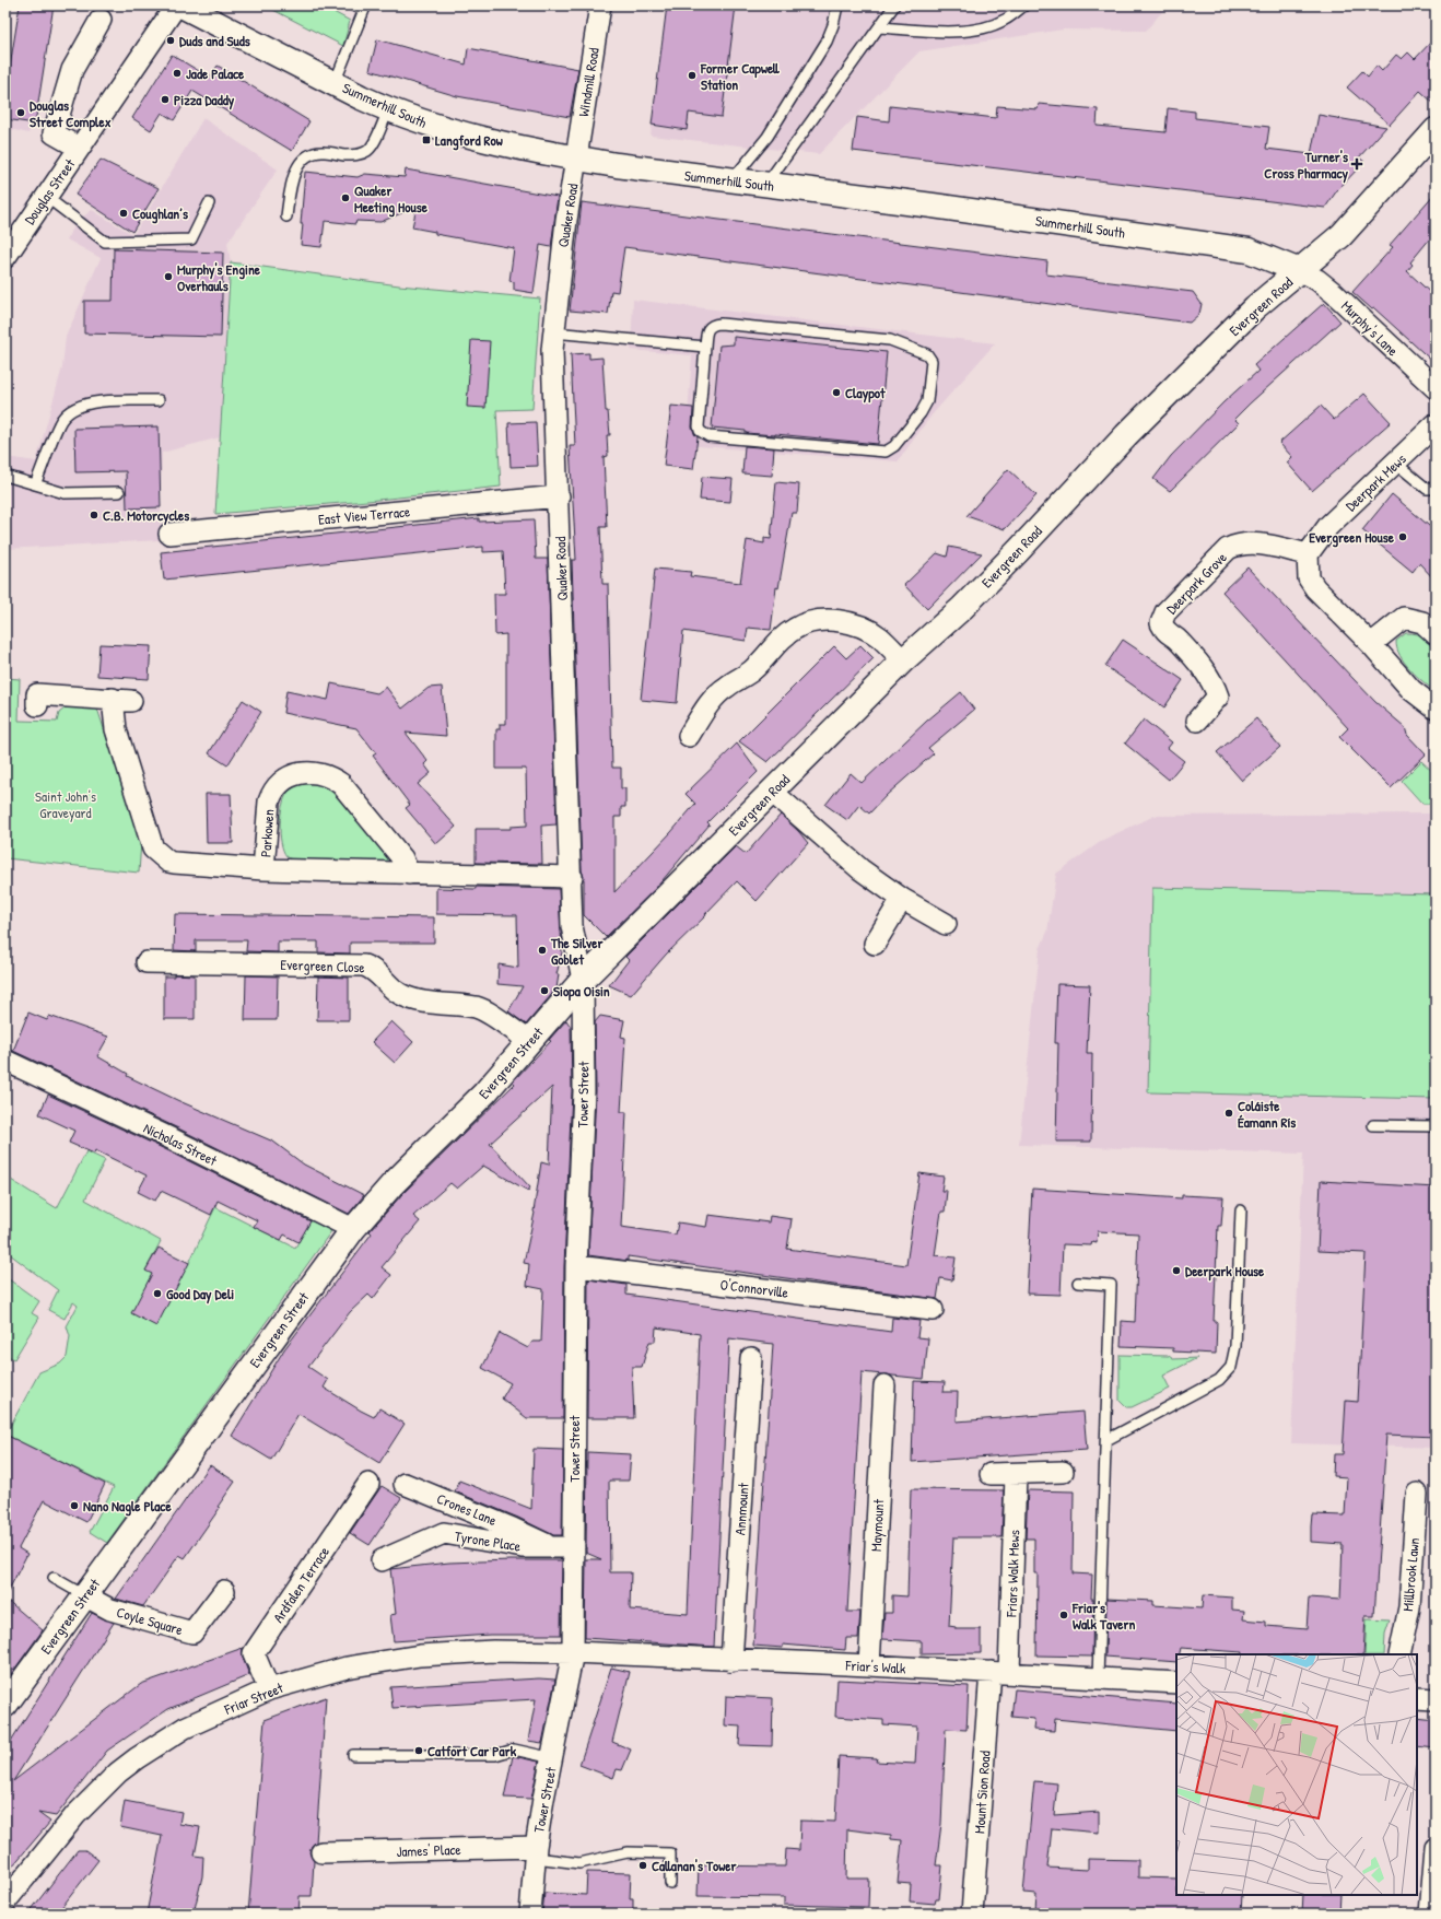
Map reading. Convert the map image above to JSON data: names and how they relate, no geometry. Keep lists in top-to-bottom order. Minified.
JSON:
{"streets":{"main road":["Summerhill South","Evergreen Road","Evergreen Street"],"street":["Windmill Road","Douglas Street","Quaker Road","Murphy's Lane","Deerpark Mews","East View Terrace","Deerpark Grove","Parkowen","Evergreen Close","Tower Street","Nicholas Street","O'Connorville","Crones Lane","Annmount","Maymount","Tyrone Place","Friars Walk Mews","Millbrook Lawn","Ardfalen Terrace","Coyle Square","Friar's Walk","Friar Street","Mount Sion Road","James' Place"]},"crossings":[["Windmill Road","Summerhill South"],["Windmill Road","Quaker Road"],["Summerhill South","Quaker Road"],["Summerhill South","Evergreen Road"],["Summerhill South","Murphy's Lane"],["Quaker Road","Evergreen Road"],["Quaker Road","East View Terrace"],["Quaker Road","Parkowen"],["Quaker Road","Evergreen Street"],["Quaker Road","Tower Street"],["Evergreen Road","Murphy's Lane"],["Evergreen Road","Evergreen Street"],["Evergreen Road","Tower Street"],["Deerpark Mews","Deerpark Grove"],["Evergreen Close","Evergreen Street"],["Evergreen Street","Tower Street"],["Evergreen Street","Nicholas Street"],["Evergreen Street","Coyle Square"],["Tower Street","O'Connorville"],["Tower Street","Tyrone Place"],["Tower Street","Friar's Walk"],["Tower Street","Friar Street"],["Tower Street","James' Place"],["Crones Lane","Tyrone Place"],["Annmount","Friar's Walk"],["Maymount","Friar's Walk"],["Friars Walk Mews","Friar's Walk"],["Friars Walk Mews","Mount Sion Road"],["Ardfalen Terrace","Friar Street"],["Friar's Walk","Friar Street"],["Friar's Walk","Mount Sion Road"]],"parks":["Saint John's Graveyard"],"places":{"other":["Duds and Suds","Jade Palace","Former Capwell Station","Pizza Daddy","Douglas Street Complex","Quaker Meeting House","Coughlan’s","Murphy's Engine Overhauls","Claypot","C.B. Motorcycles","Evergreen House","The Silver Goblet","Siopa Oisin","Coláiste Éamann Rís","Deerpark House","Good Day Deli","Nano Nagle Place","Friar's Walk Tavern","Catfort Car Park","Callanan's Tower"],"transit":["Langford Row"],"health":["Turner's Cross Pharmacy"]}}
